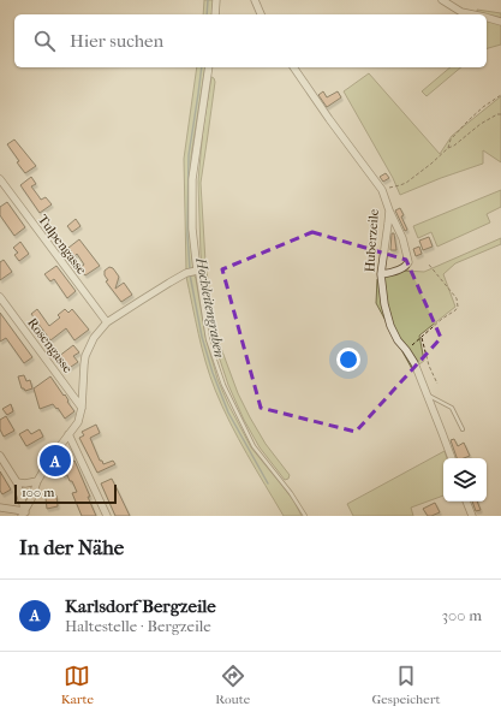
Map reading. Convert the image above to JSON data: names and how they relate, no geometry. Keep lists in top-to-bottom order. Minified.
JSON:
{"streets":{"street":["Huberzeile","Tulpengasse","Rosengasse"]},"water":["Hochleitengraben"],"scale_bar":"100 m","page":{"search":"Hier suchen","pins":"A","scale":"100 m","heading":"In der Nähe","list":[{"mark":"A","name":"Karlsdorf Bergzeile","note":"Haltestelle · Bergzeile","value":"300 m"}],"nav":["Karte","Route","Gespeichert"]}}
